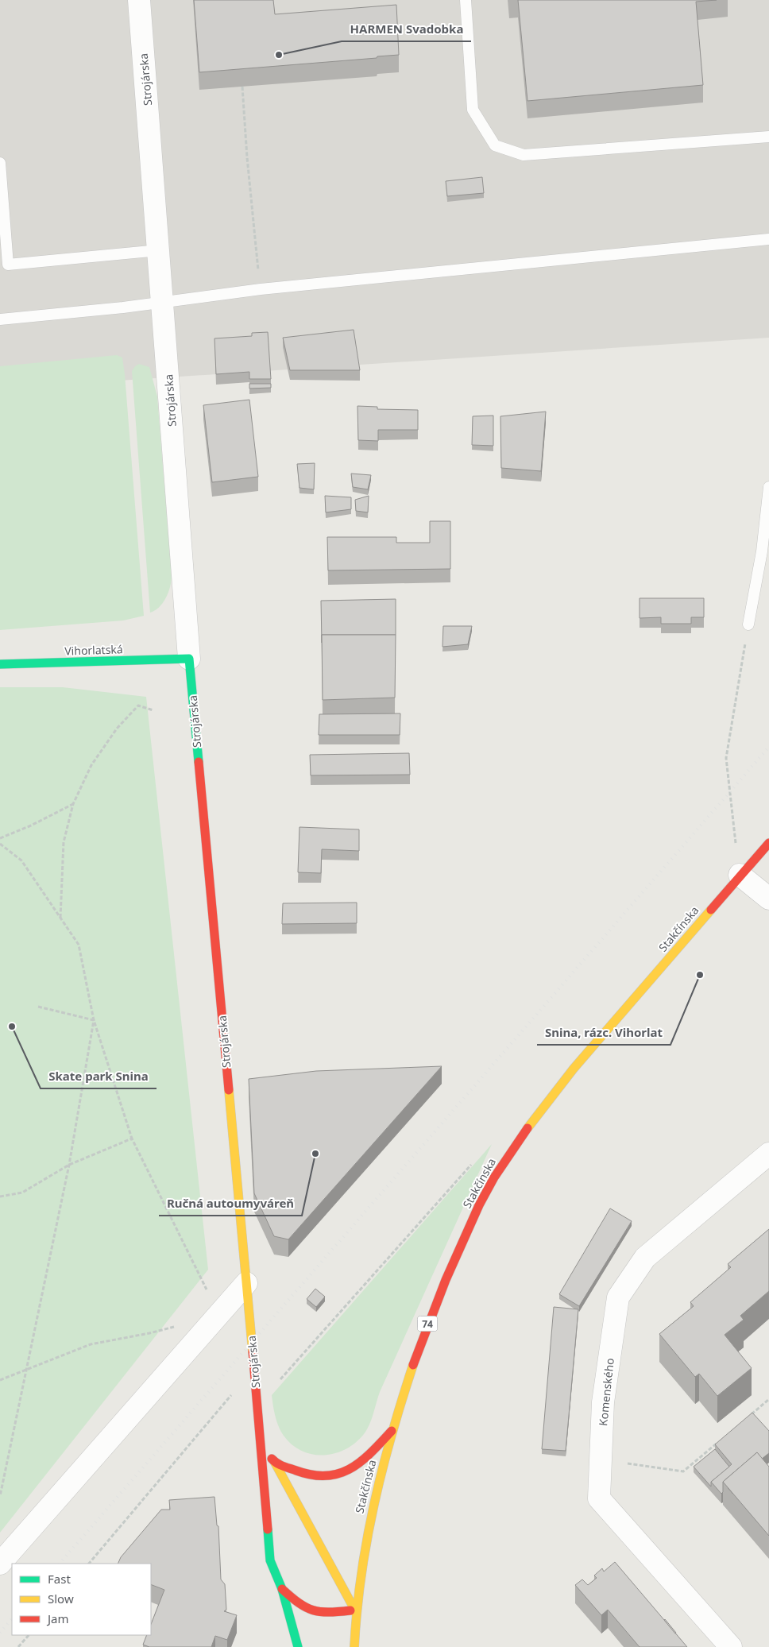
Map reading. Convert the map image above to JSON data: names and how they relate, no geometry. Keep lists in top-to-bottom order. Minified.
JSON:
{"streets":{"main road":["Strojárska","Vihorlatská","Stakčínska","74"],"street":["Komenského"]},"crossings":[["Strojárska","Vihorlatská"],["Strojárska","Stakčínska"],["Strojárska","74"],["Stakčínska","74"]],"places":["HARMEN Svadobka","Snina, rázc. Vihorlat","Skate park Snina","Ručná autoumyváreň"],"legend":["Fast","Slow","Jam"]}
